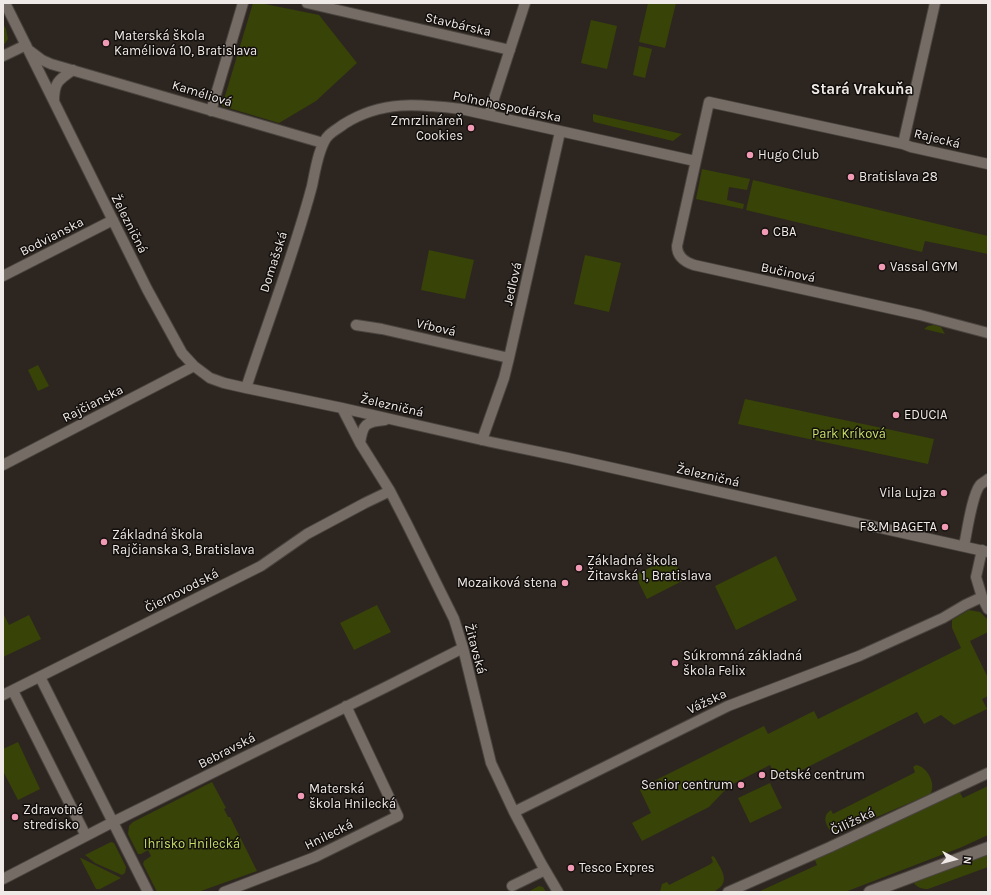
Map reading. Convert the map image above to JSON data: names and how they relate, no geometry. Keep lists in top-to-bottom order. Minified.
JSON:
{"streets":{"street":["Stavbárska","Kaméliová","Poľnohospodárska","Rajecká","Železničná","Bodvianska","Domašská","Bučinová","Jedľová","Vŕbová","Rajčianska","Čiernovodská","Žitavská","Vážska","Bebravská","Čiližská","Hnilecká"]},"crossings":[["Kaméliová","Poľnohospodárska"],["Kaméliová","Železničná"],["Kaméliová","Domašská"],["Poľnohospodárska","Domašská"],["Poľnohospodárska","Bučinová"],["Poľnohospodárska","Jedľová"],["Železničná","Bodvianska"],["Železničná","Domašská"],["Železničná","Jedľová"],["Železničná","Rajčianska"],["Železničná","Žitavská"],["Jedľová","Vŕbová"],["Čiernovodská","Žitavská"],["Žitavská","Vážska"],["Žitavská","Bebravská"],["Bebravská","Hnilecká"]],"districts":["Stará Vrakuňa"],"parks":["Park Kríková","Ihrisko Hnilecká"],"places":["Materská škola Kaméliová 10, Bratislava","Zmrzlináreň Cookies","Hugo Club","Bratislava 28","CBA","Vassal GYM","EDUCIA","Vila Lujza","F&M BAGETA","Základná škola Rajčianska 3, Bratislava","Základná škola Žitavská 1, Bratislava","Mozaiková stena","Súkromná základná škola Felix","Detské centrum","Senior centrum","Materská škola Hnilecká","Zdravotné stredisko","Tesco Expres"],"north":"right"}
